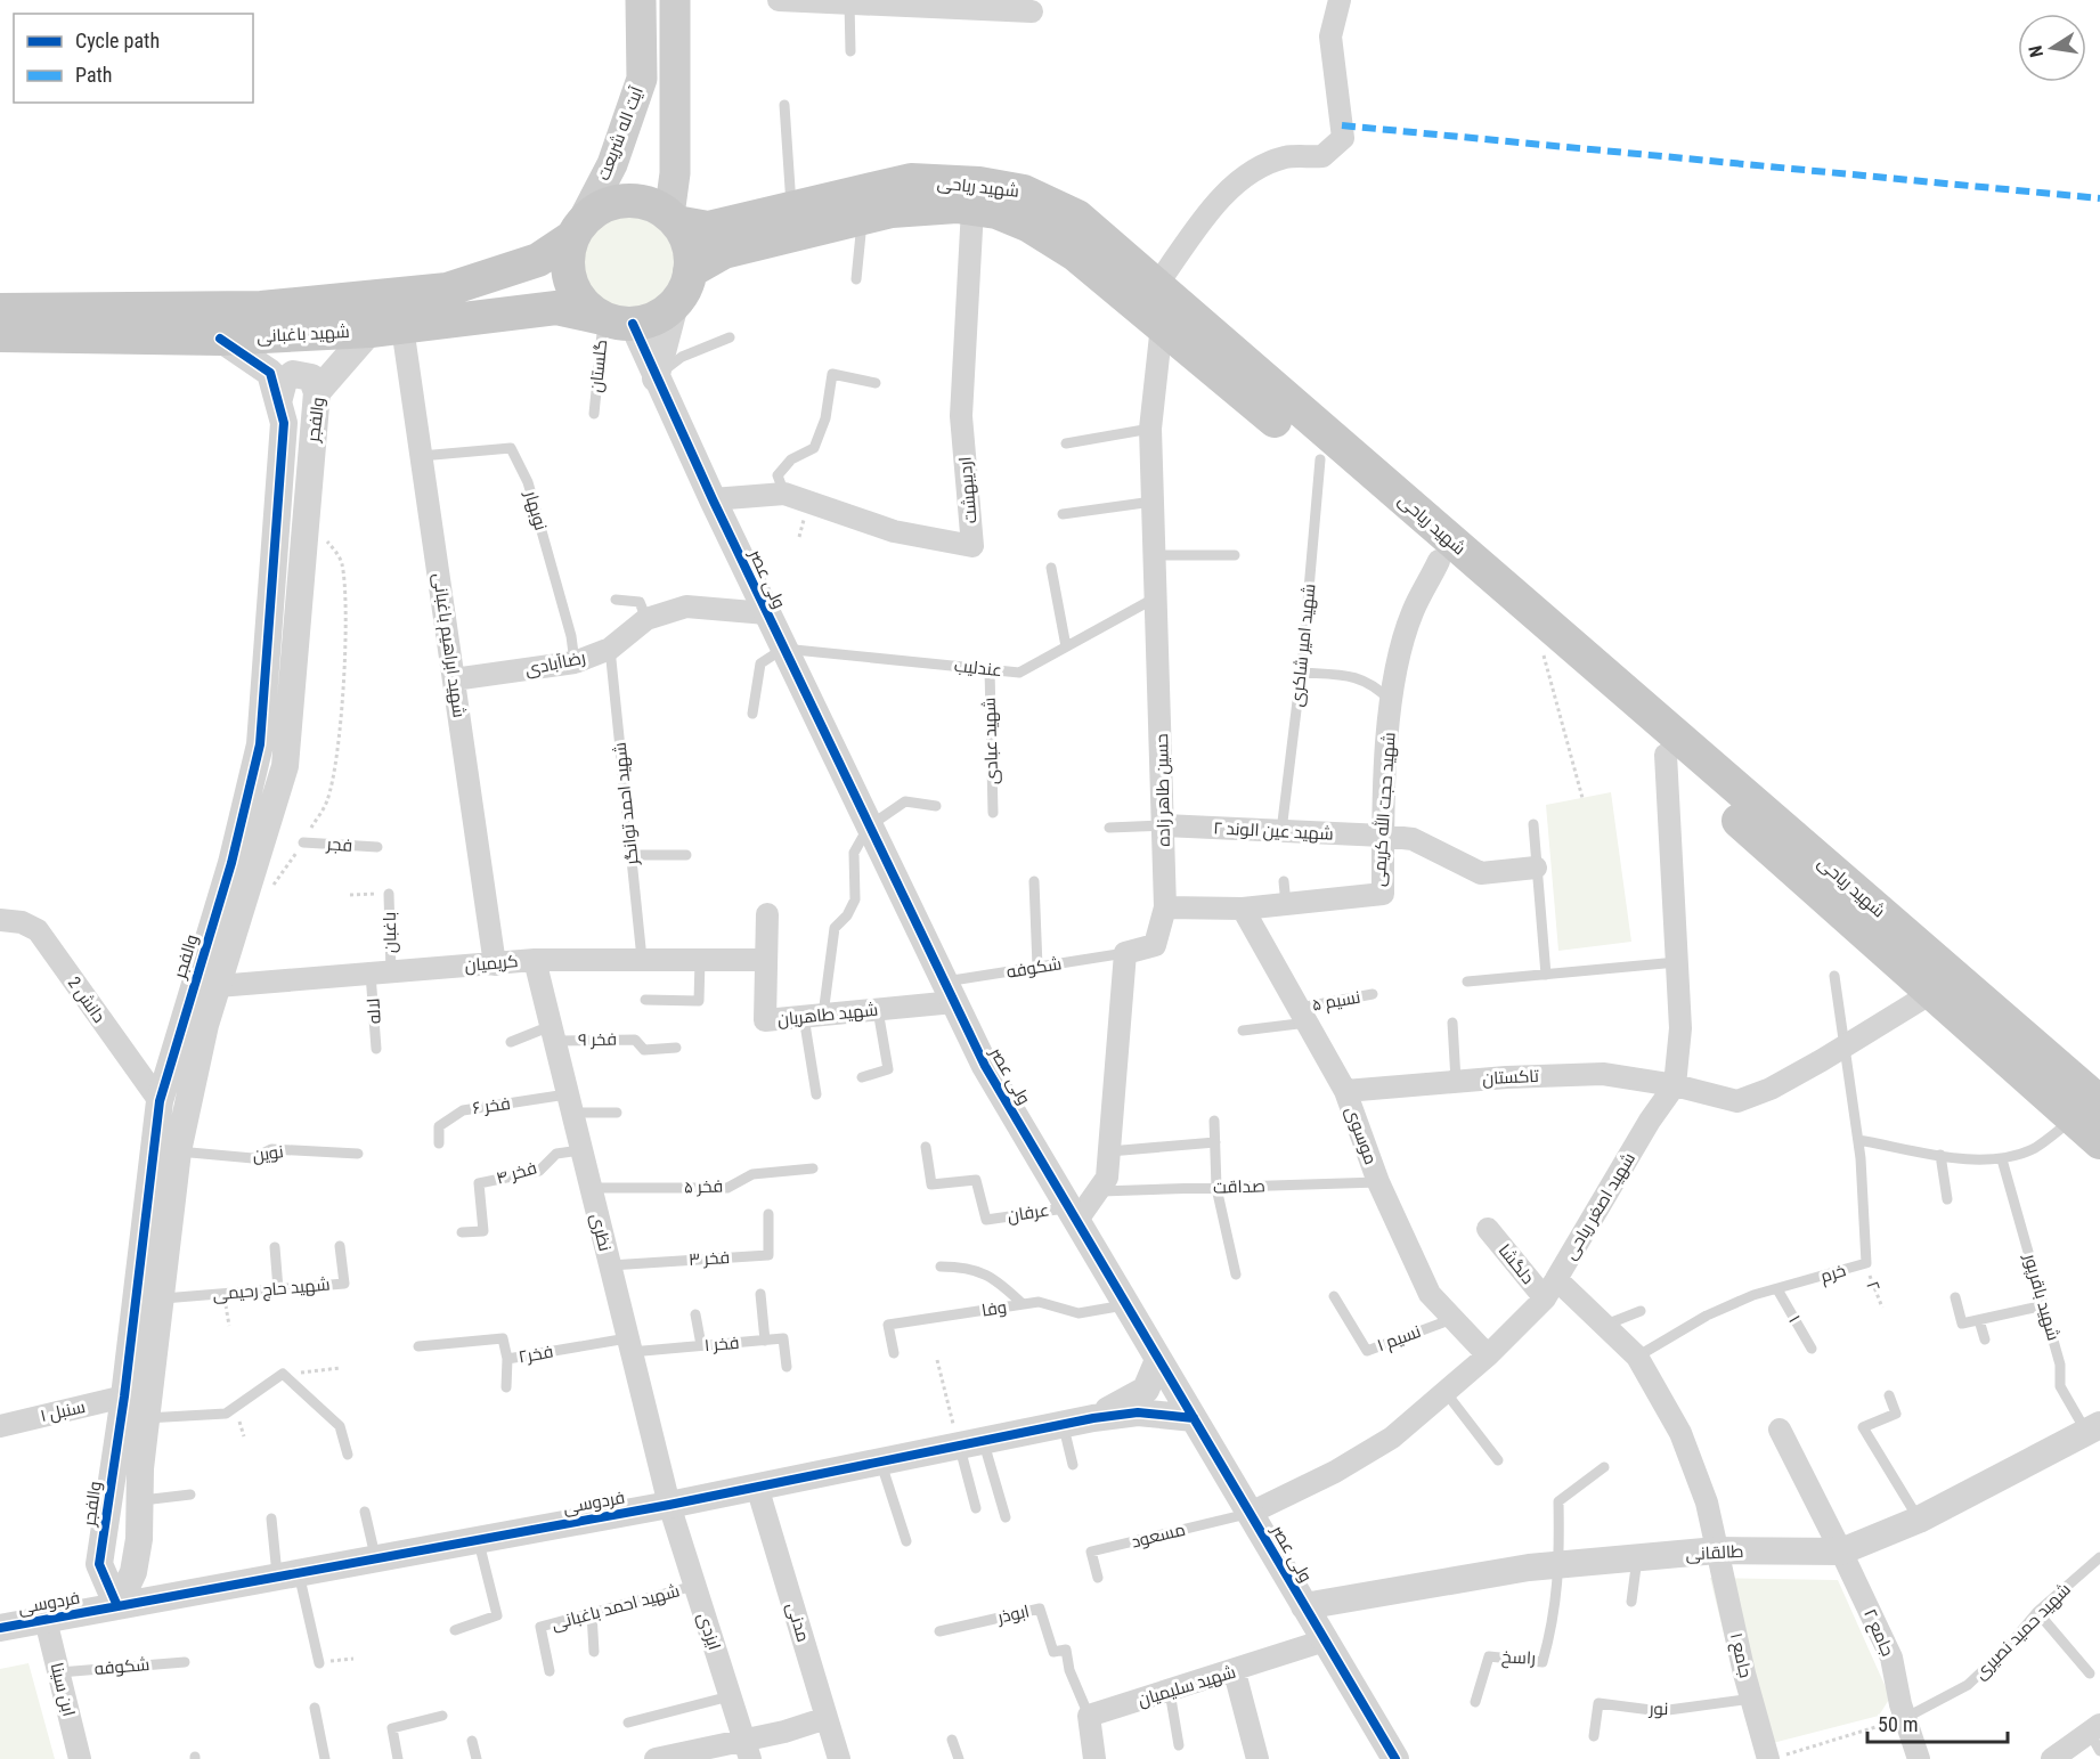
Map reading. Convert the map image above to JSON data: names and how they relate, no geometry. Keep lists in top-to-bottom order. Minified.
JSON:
{"streets":{"main road":["آیت اله شریعت","شهید ریاحی","شهید باغبانی"],"street":["والفجر","اردیبهشت","ولی عصر","شهید ابراهیم باغبانی","رضاآبادی","حسین طاهر زاده","شهید حجت الله کریمی","شهید عین الوند ۲","کریمیان","دانش 2","شهید طاهریان","تاکستان","موسوی","شهید اصغر ریاحی","نظری","دلگشا","سنبل ۱","فردوسی","طالقانی","مدنی","ایزدی","جامع ۲","جامع ۱","شهید سلیمیان","ابن سینا"],"lane":["گلستان","نوبهار","شهید امیر شاکری","عندلیب","شهید عبادی","شهید احمد توانگر","فجر","باغبان","شکوفه","نسیم ۵","لاله","فخر ۹","فخر ۶","نوین","فخر ۴","فخر ۵","صداقت","عرفان","فخر ۳","خرم","شهید حاج رحیمی","شهید باقرپور","وفا","۱","نسیم ۱","فخر ۱","فخر۲","مسعود","شهید احمد باغبانی","ابوذر","شهید حمید نصیری","راسخ","نور"],"path":["۲"]},"crossings":[["آیت اله شریعت","شهید ریاحی"],["آیت اله شریعت","شهید باغبانی"],["آیت اله شریعت","گلستان"],["آیت اله شریعت","ولی عصر"],["شهید ریاحی","شهید باغبانی"],["شهید ریاحی","گلستان"],["شهید ریاحی","اردیبهشت"],["شهید ریاحی","ولی عصر"],["شهید ریاحی","شهید امیر شاکری"],["شهید ریاحی","حسین طاهر زاده"],["شهید ریاحی","شهید حجت الله کریمی"],["شهید ریاحی","تاکستان"],["شهید ریاحی","شهید اصغر ریاحی"],["شهید باغبانی","گلستان"],["شهید باغبانی","والفجر"],["شهید باغبانی","ولی عصر"],["شهید باغبانی","شهید ابراهیم باغبانی"],["گلستان","ولی عصر"],["والفجر","شهید ابراهیم باغبانی"],["والفجر","کریمیان"],["والفجر","دانش 2"],["والفجر","نوین"],["والفجر","شهید حاج رحیمی"],["والفجر","سنبل ۱"],["والفجر","فردوسی"],["اردیبهشت","ولی عصر"],["نوبهار","شهید ابراهیم باغبانی"],["نوبهار","رضاآبادی"],["ولی عصر","رضاآبادی"],["ولی عصر","عندلیب"],["ولی عصر","شکوفه"],["ولی عصر","شهید طاهریان"],["ولی عصر","شهید اصغر ریاحی"],["ولی عصر","عرفان"],["ولی عصر","وفا"],["ولی عصر","فردوسی"],["ولی عصر","مسعود"],["ولی عصر","طالقانی"],["ولی عصر","شهید سلیمیان"],["شهید ابراهیم باغبانی","رضاآبادی"],["شهید ابراهیم باغبانی","کریمیان"],["شهید امیر شاکری","شهید عین الوند ۲"],["رضاآبادی","شهید احمد توانگر"],["عندلیب","شهید عبادی"],["عندلیب","حسین طاهر زاده"],["حسین طاهر زاده","شهید حجت الله کریمی"],["حسین طاهر زاده","شهید عین الوند ۲"],["حسین طاهر زاده","شکوفه"],["شهید احمد توانگر","کریمیان"],["شهید حجت الله کریمی","شهید عین الوند ۲"],["شهید حجت الله کریمی","موسوی"],["باغبان","کریمیان"],["باغبان","لاله"],["کریمیان","لاله"],["کریمیان","شهید طاهریان"],["کریمیان","نظری"],["شکوفه","شهید طاهریان"],["شکوفه","ابن سینا"],["نسیم ۵","موسوی"],["فخر ۹","نظری"],["تاکستان","موسوی"],["تاکستان","شهید اصغر ریاحی"],["تاکستان","خرم"],["فخر ۶","نظری"],["موسوی","صداقت"],["موسوی","شهید اصغر ریاحی"],["موسوی","نسیم ۱"],["فخر ۴","نظری"],["فخر ۵","نظری"],["شهید اصغر ریاحی","دلگشا"],["شهید اصغر ریاحی","مسعود"],["شهید اصغر ریاحی","جامع ۱"],["نظری","فخر ۳"],["نظری","فخر ۱"],["نظری","فخر۲"],["نظری","فردوسی"],["نظری","ایزدی"],["خرم","۲"],["خرم","۱"],["خرم","جامع ۱"],["شهید باقرپور","طالقانی"],["فخر ۱","فخر۲"],["فردوسی","مدنی"],["فردوسی","ایزدی"],["فردوسی","ابن سینا"],["طالقانی","جامع ۲"],["طالقانی","جامع ۱"],["طالقانی","راسخ"],["شهید احمد باغبانی","ایزدی"],["ابوذر","شهید سلیمیان"],["شهید حمید نصیری","جامع ۲"],["جامع ۱","نور"]],"legend":["Cycle path","Path"],"scale_bar":"50 m","north":"left"}
